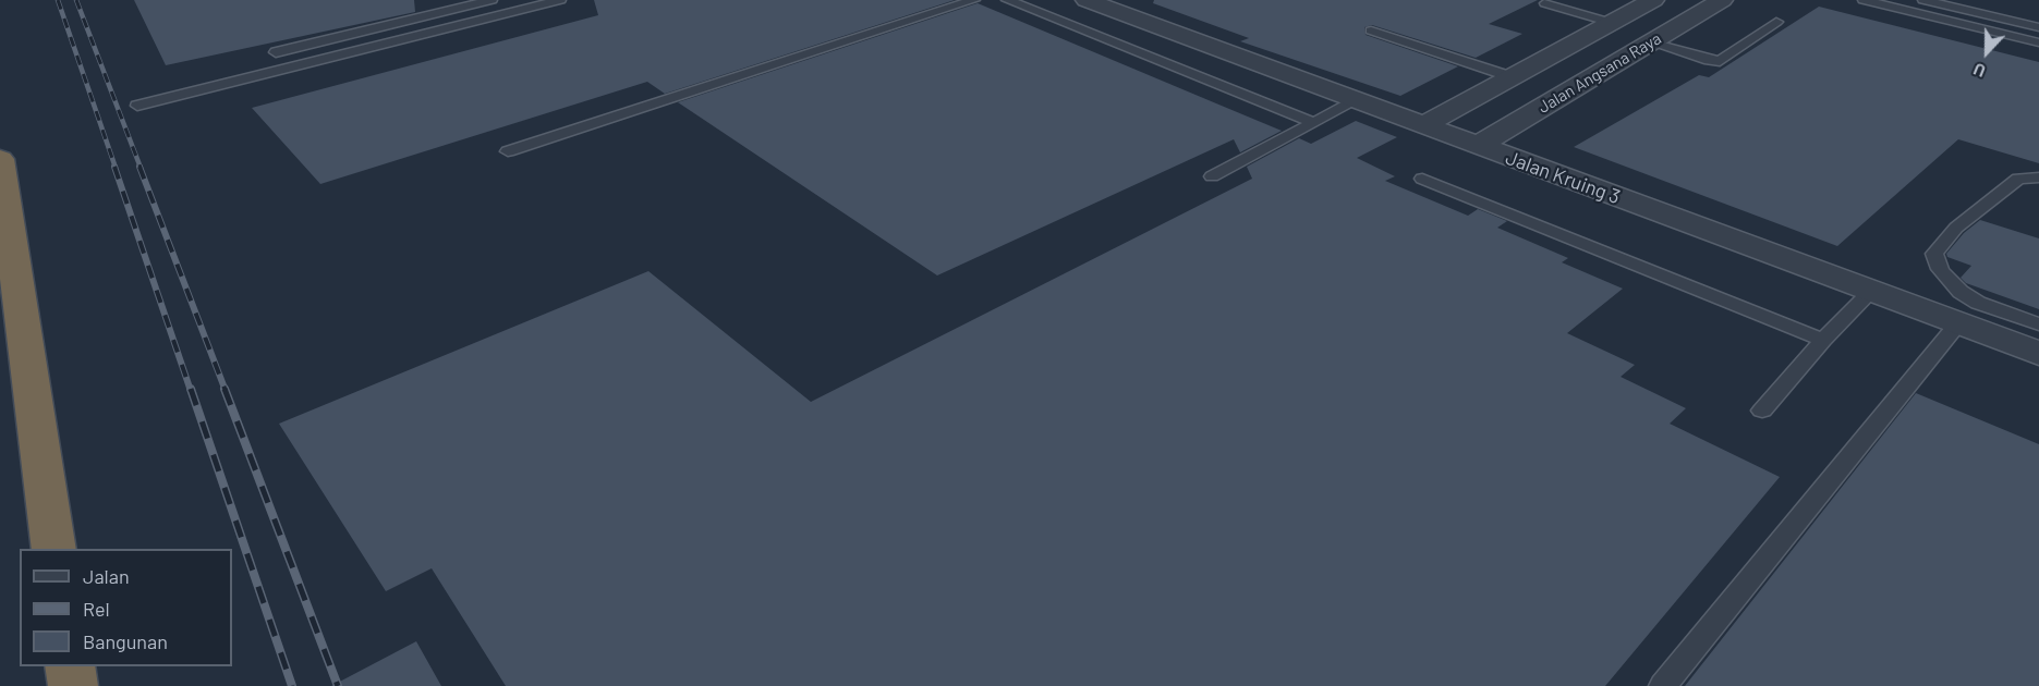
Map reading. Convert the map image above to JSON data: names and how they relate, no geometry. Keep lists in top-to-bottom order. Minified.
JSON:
{"streets":{"street":["Jalan Angsana Raya","Jalan Kruing 3"]},"crossings":[["Jalan Angsana Raya","Jalan Kruing 3"]],"legend":["Jalan","Rel","Bangunan"],"north":"bottom"}
